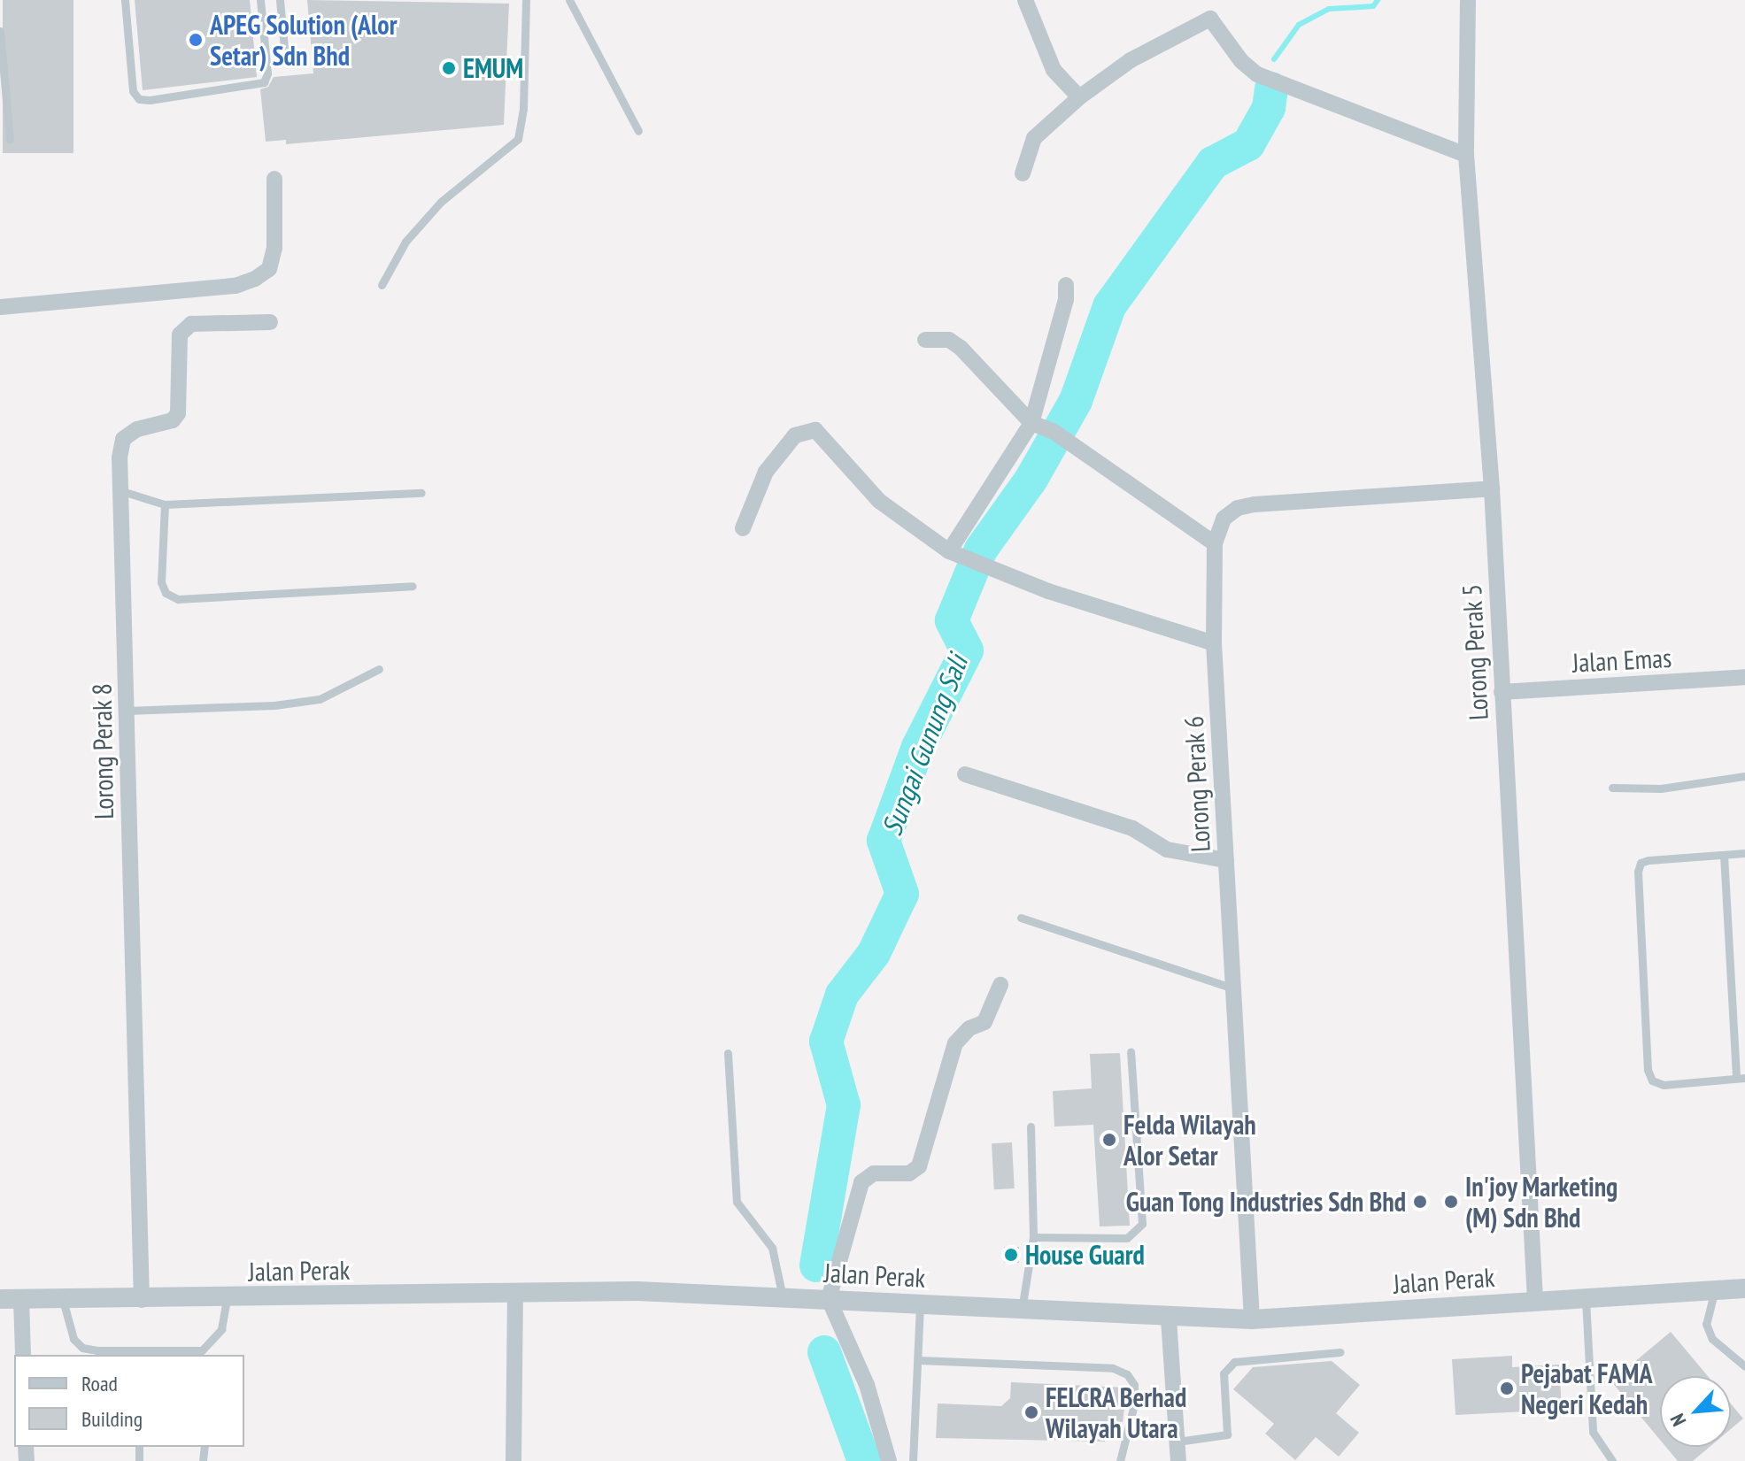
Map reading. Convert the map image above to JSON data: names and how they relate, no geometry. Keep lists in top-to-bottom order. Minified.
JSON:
{"streets":{"street":["Lorong Perak 5","Jalan Emas","Lorong Perak 8","Lorong Perak 6","Jalan Perak"]},"crossings":[["Lorong Perak 5","Jalan Emas"],["Lorong Perak 5","Lorong Perak 6"],["Lorong Perak 5","Jalan Perak"],["Lorong Perak 8","Jalan Perak"],["Lorong Perak 6","Jalan Perak"]],"water":["Sungai Gunung Sali"],"places":["APEG Solution (Alor Setar) Sdn Bhd","EMUM","Felda Wilayah Alor Setar","Guan Tong Industries Sdn Bhd","In'joy Marketing (M) Sdn Bhd","House Guard","Pejabat FAMA Negeri Kedah","FELCRA Berhad Wilayah Utara"],"legend":["Road","Building"],"north":"bottom left"}
